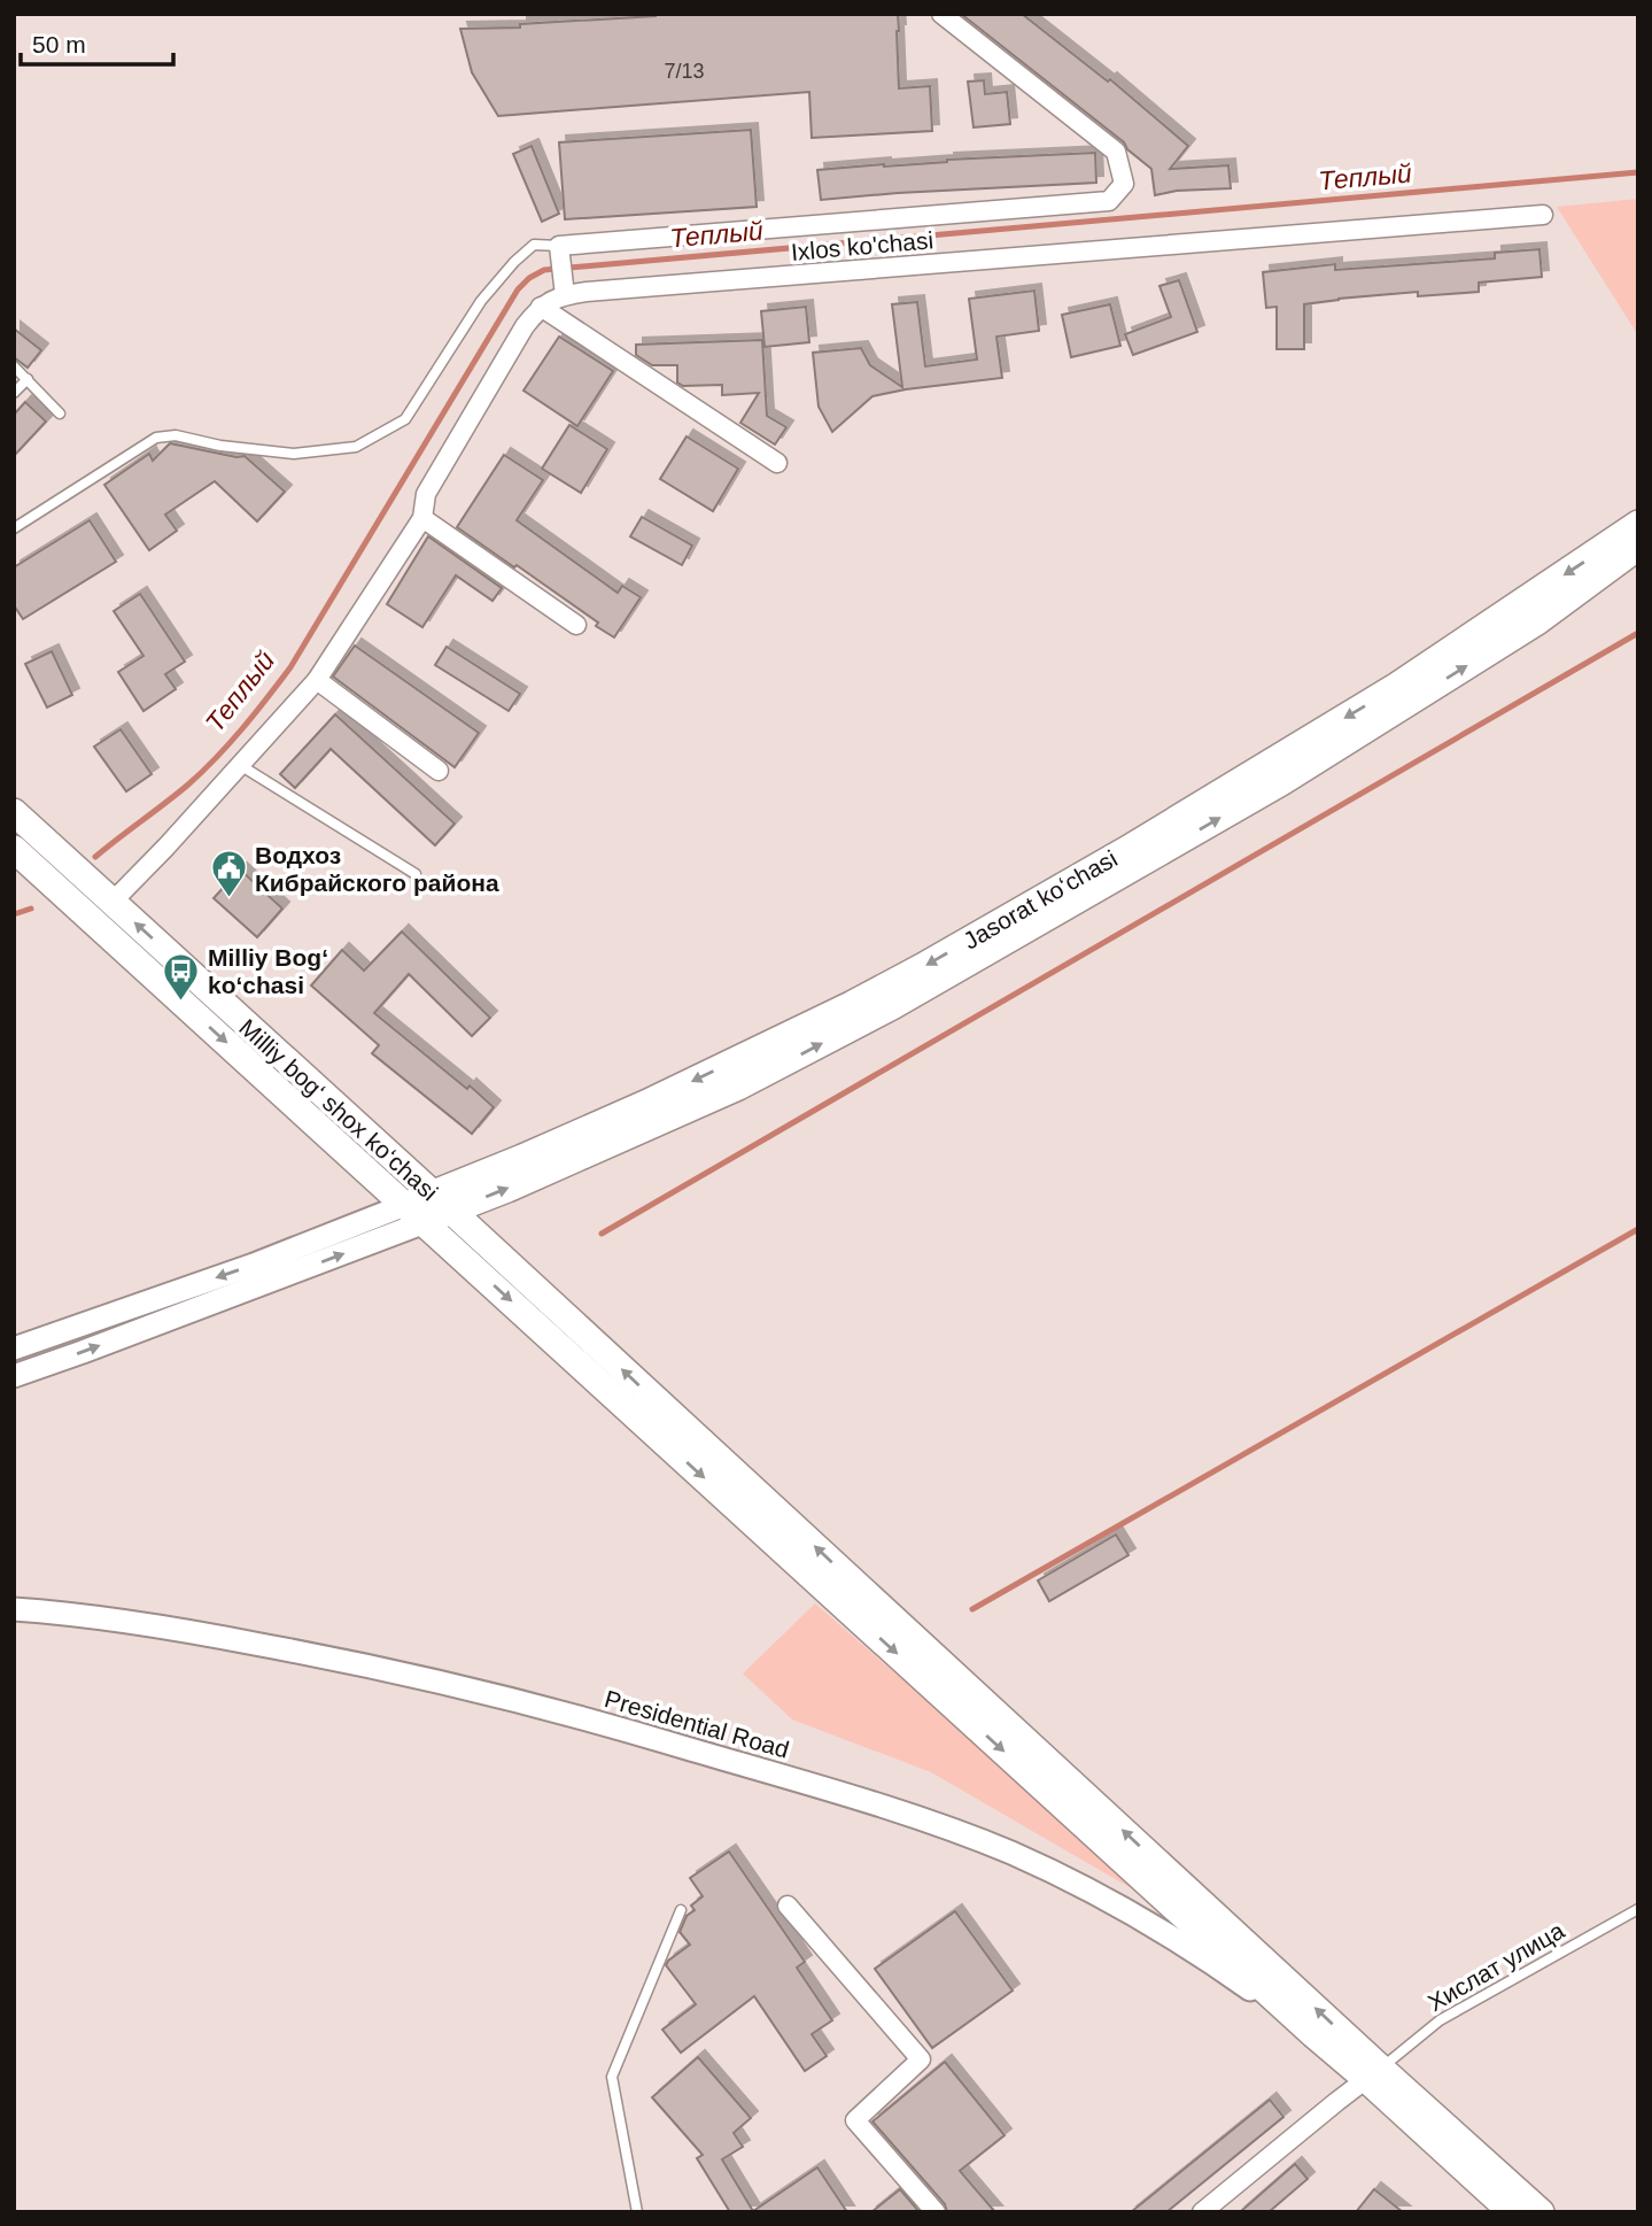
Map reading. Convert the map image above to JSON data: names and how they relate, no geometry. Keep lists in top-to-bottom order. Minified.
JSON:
{"streets":{"main road":["Jasorat koʻchasi","Milliy bog‘ shox ko‘chasi"],"street":["Ixlos ko'chasi","Presidential Road"],"lane":["Хислат улица"]},"crossings":[["Ixlos ko'chasi","Milliy bog‘ shox ko‘chasi"],["Jasorat koʻchasi","Milliy bog‘ shox ko‘chasi"],["Milliy bog‘ shox ko‘chasi","Presidential Road"],["Milliy bog‘ shox ko‘chasi","Хислат улица"]],"water":["Теплый"],"places":{"public building":["Водхоз Кибрайского района"],"bus stop":["Milliy Bogʻ koʻchasi"]},"house_numbers":["7/13"],"scale_bar":"50 m"}
